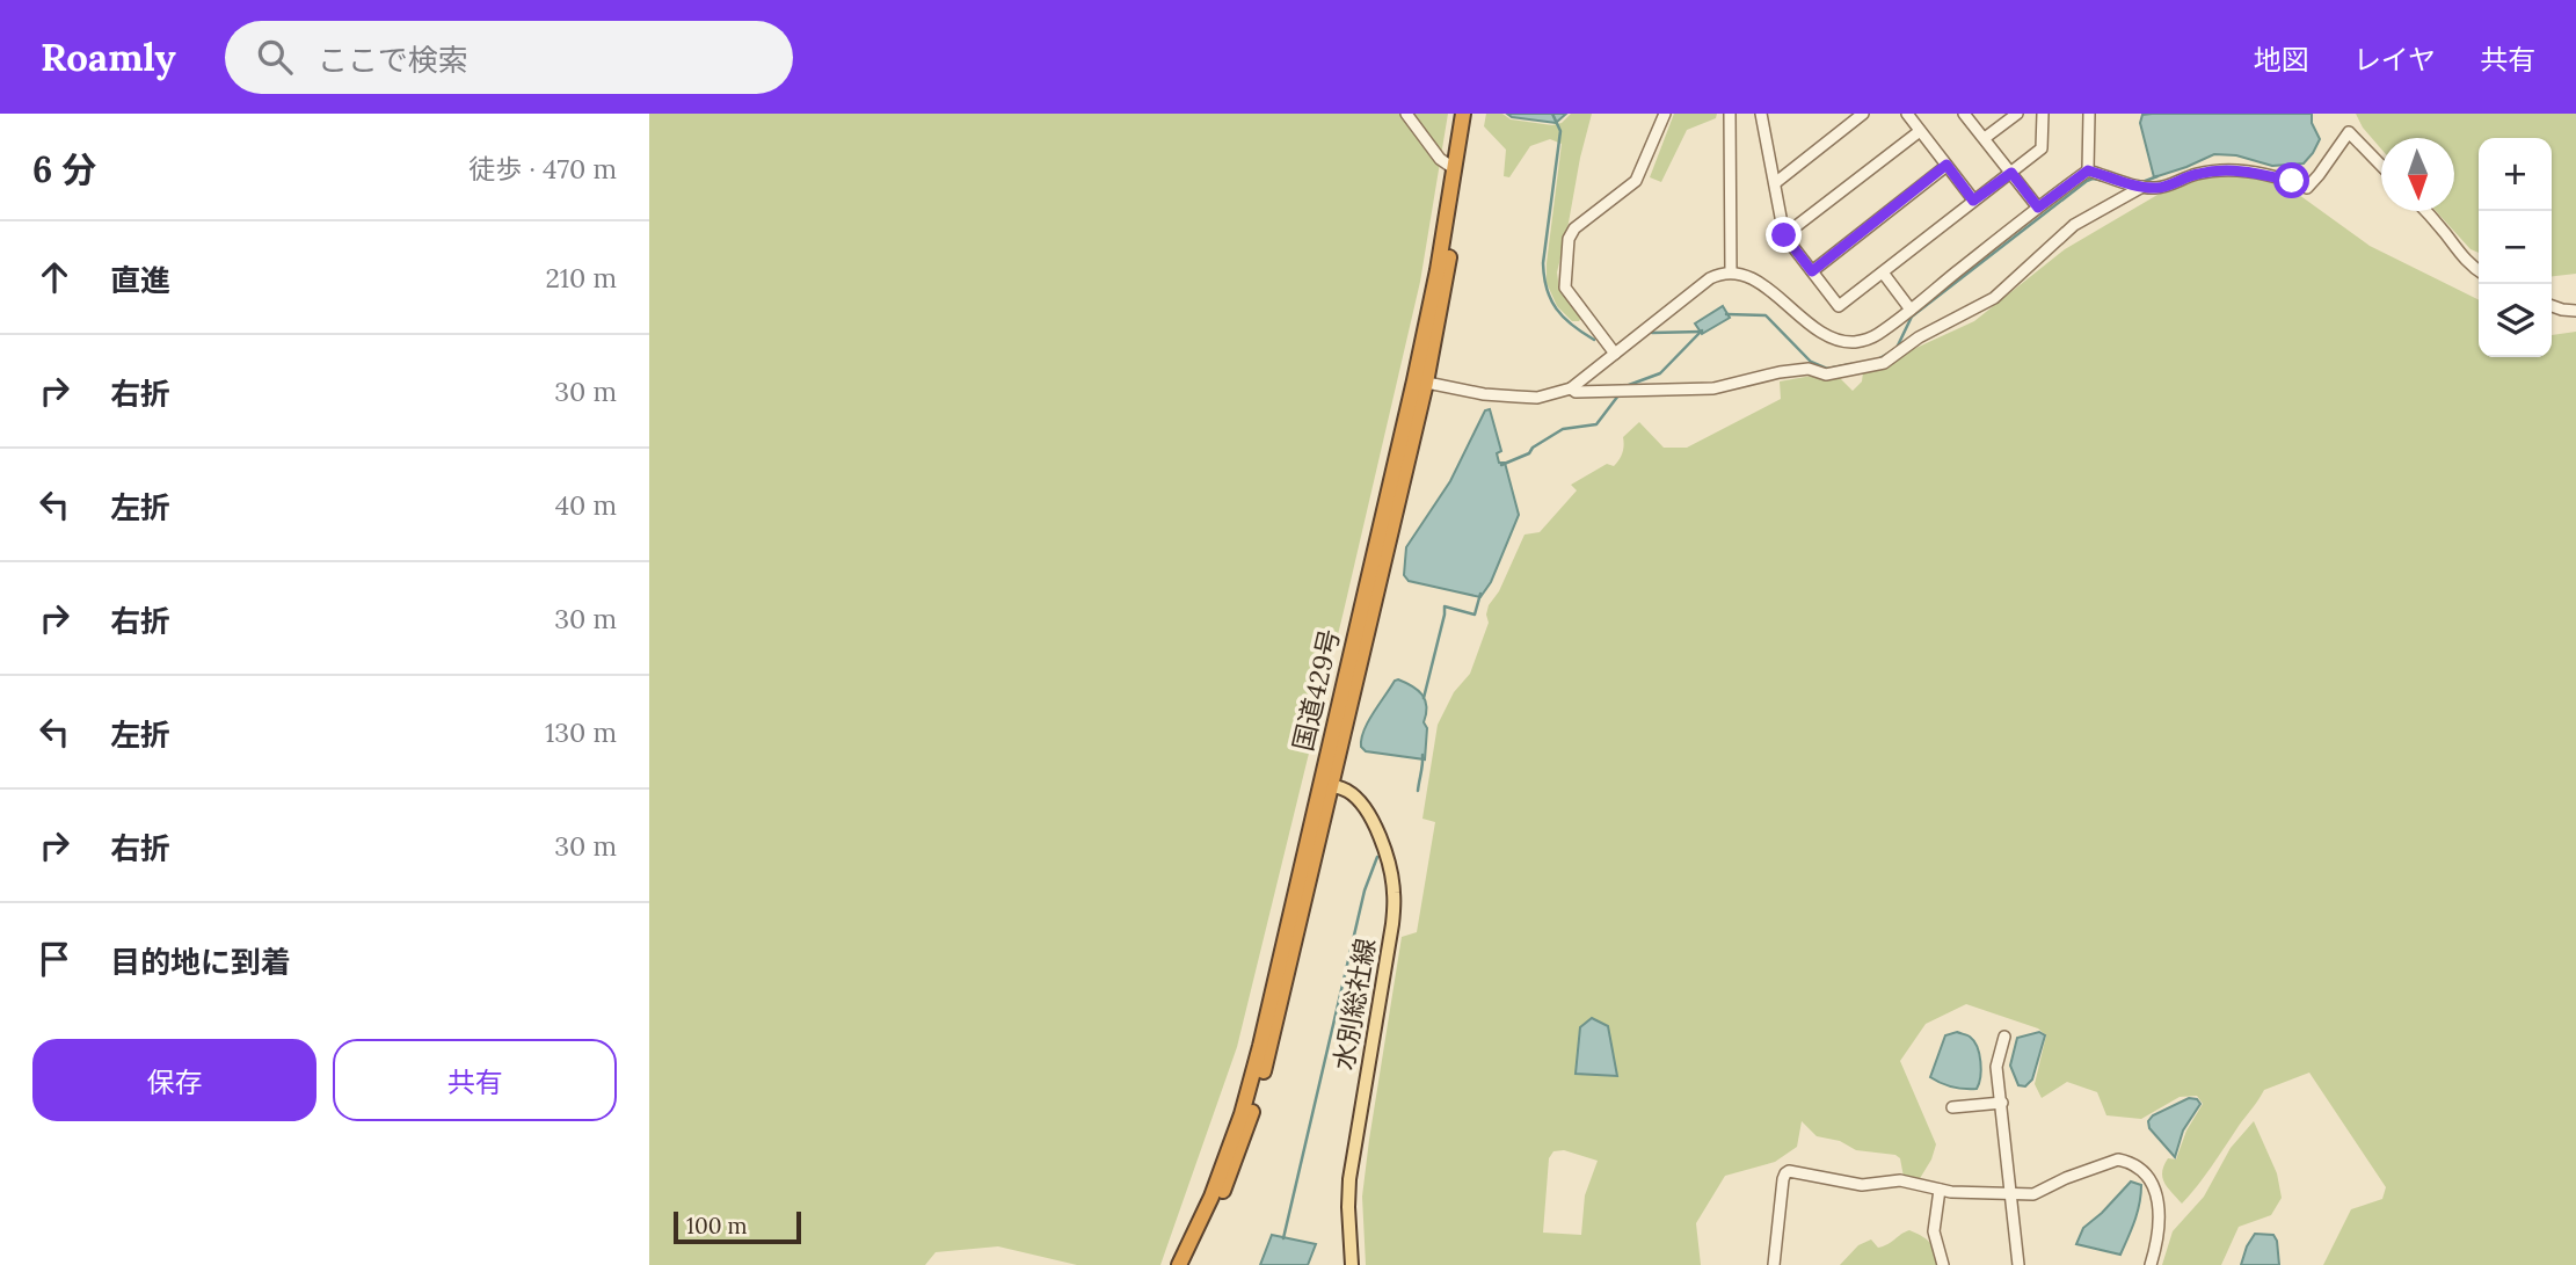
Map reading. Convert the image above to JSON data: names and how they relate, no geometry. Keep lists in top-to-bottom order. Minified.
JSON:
{"streets":{"highway":["国道429号"],"main road":["水別総社線"]},"crossings":[["国道429号","水別総社線"]],"scale_bar":"100 m","north":"bottom","page":{"header":"Roamly","search":"ここで検索","nav":["地図","レイヤ","共有"],"heading":["6 分","徒歩 · 470 m"],"map_buttons":["+","−"],"list":[["直進","210 m"],["右折","30 m"],["左折","40 m"],["右折","30 m"],["左折","130 m"],["右折","30 m"],"目的地に到着"],"buttons":["保存","共有"],"scale":"100 m"}}
